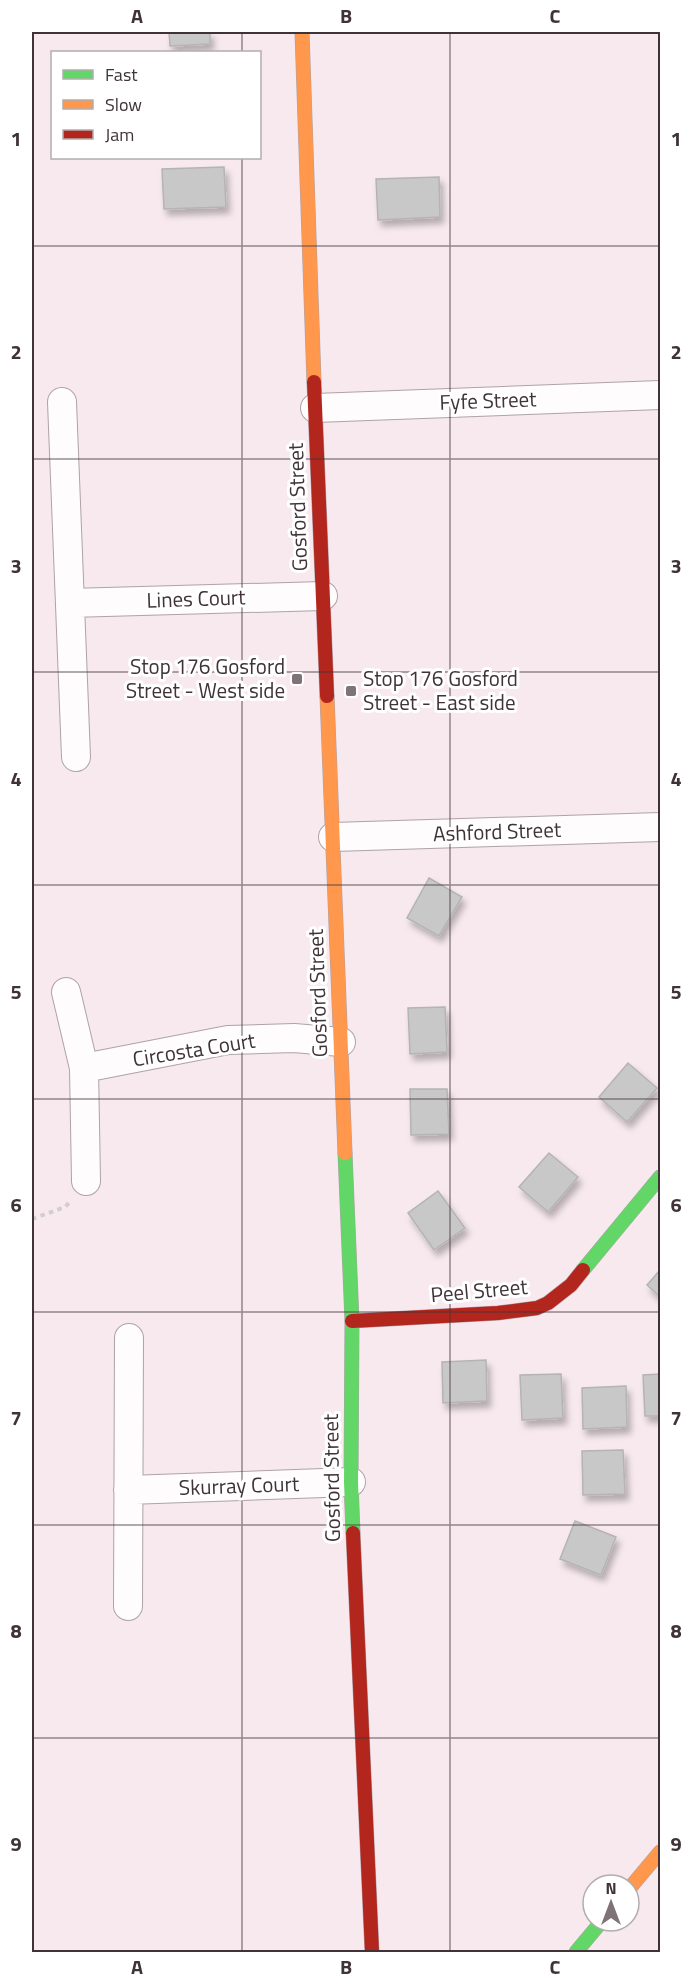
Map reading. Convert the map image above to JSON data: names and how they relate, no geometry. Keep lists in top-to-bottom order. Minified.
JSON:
{"streets":{"street":["Fyfe Street","Gosford Street","Lines Court","Ashford Street","Circosta Court","Peel Street","Skurray Court"]},"crossings":[["Fyfe Street","Gosford Street"],["Gosford Street","Lines Court"],["Gosford Street","Ashford Street"],["Gosford Street","Circosta Court"],["Gosford Street","Peel Street"],["Gosford Street","Skurray Court"]],"places":{"transit":["Stop 176 Gosford Street - West side","Stop 176 Gosford Street - East side"]},"legend":["Fast","Slow","Jam"],"north":"top","grid":{"columns":["A","B","C"],"rows":["1","2","3","4","5","6","7","8","9"]}}
